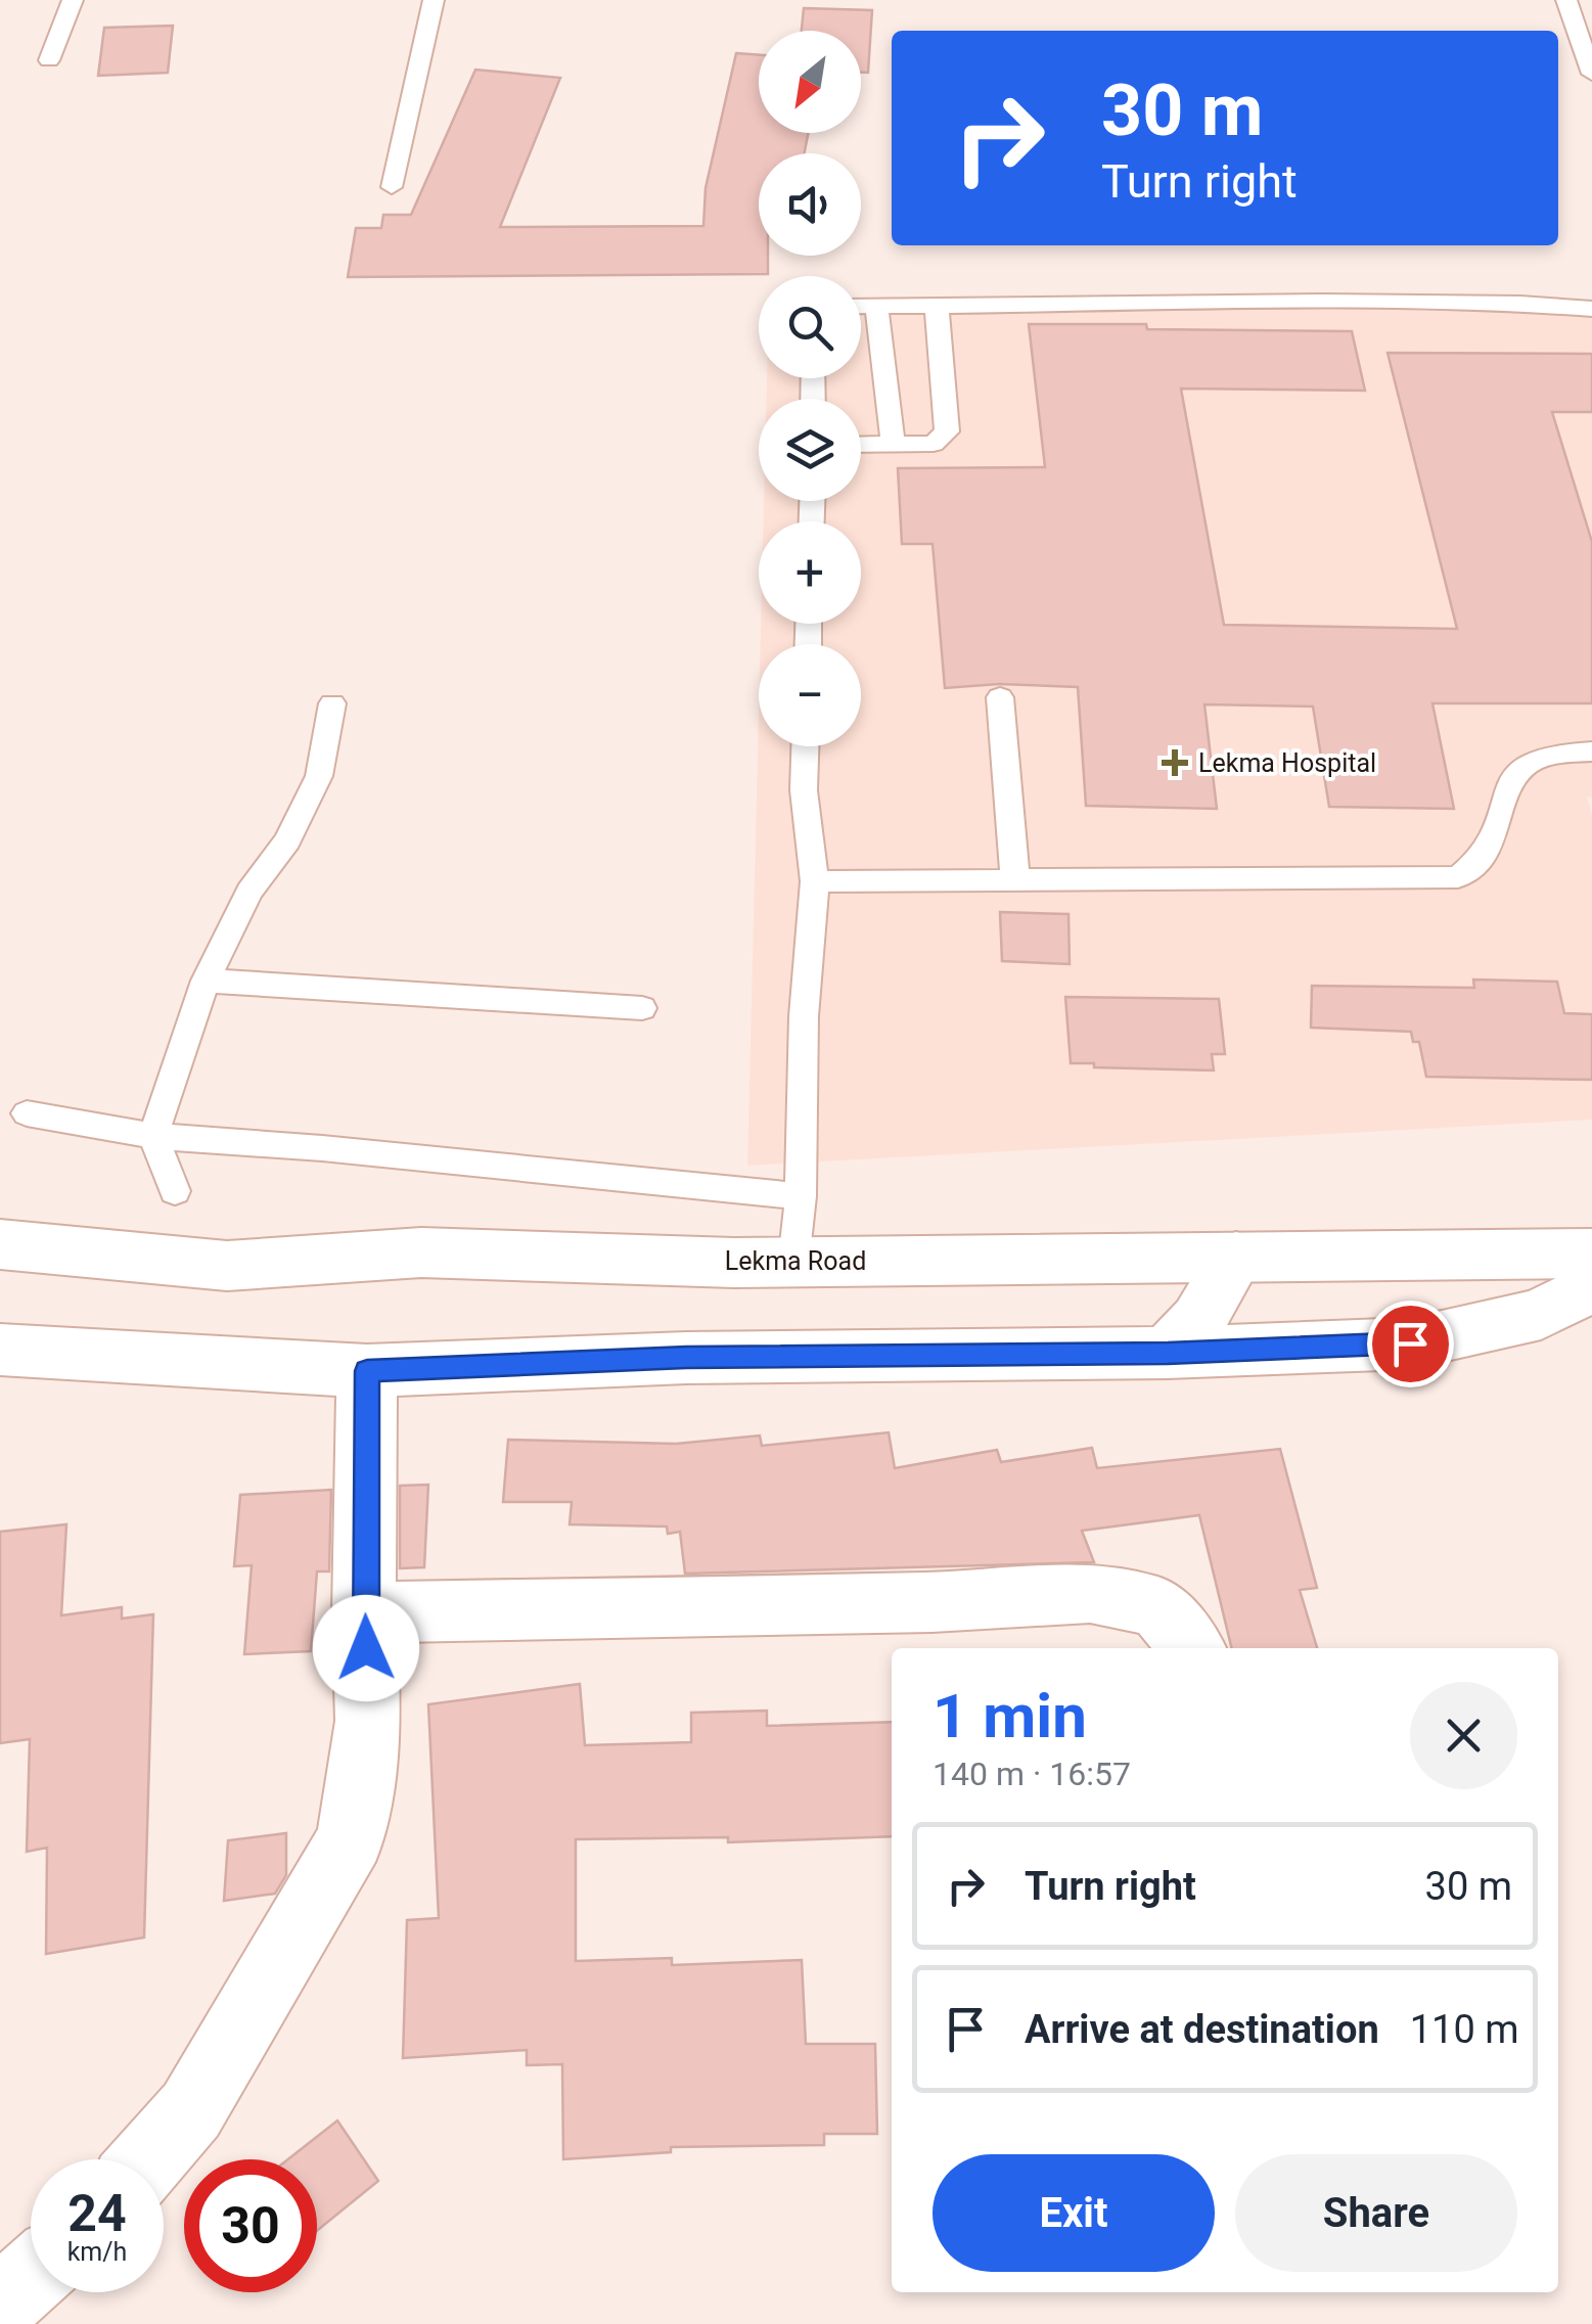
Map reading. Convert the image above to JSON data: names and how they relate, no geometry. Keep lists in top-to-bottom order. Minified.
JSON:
{"streets":{"street":["Lekma Road"]},"places":{"health":["Lekma Hospital"]},"north":"bottom left","page":{"map_buttons":["+","−"],"turn":["30 m","Turn right"],"heading":["1 min","140 m · 16:57"],"list":[{"name":"Turn right","value":"30 m"},{"name":"Arrive at destination","value":"110 m"}],"buttons":["Exit","Share"],"speed":"24 km/h","limit":"30"}}
